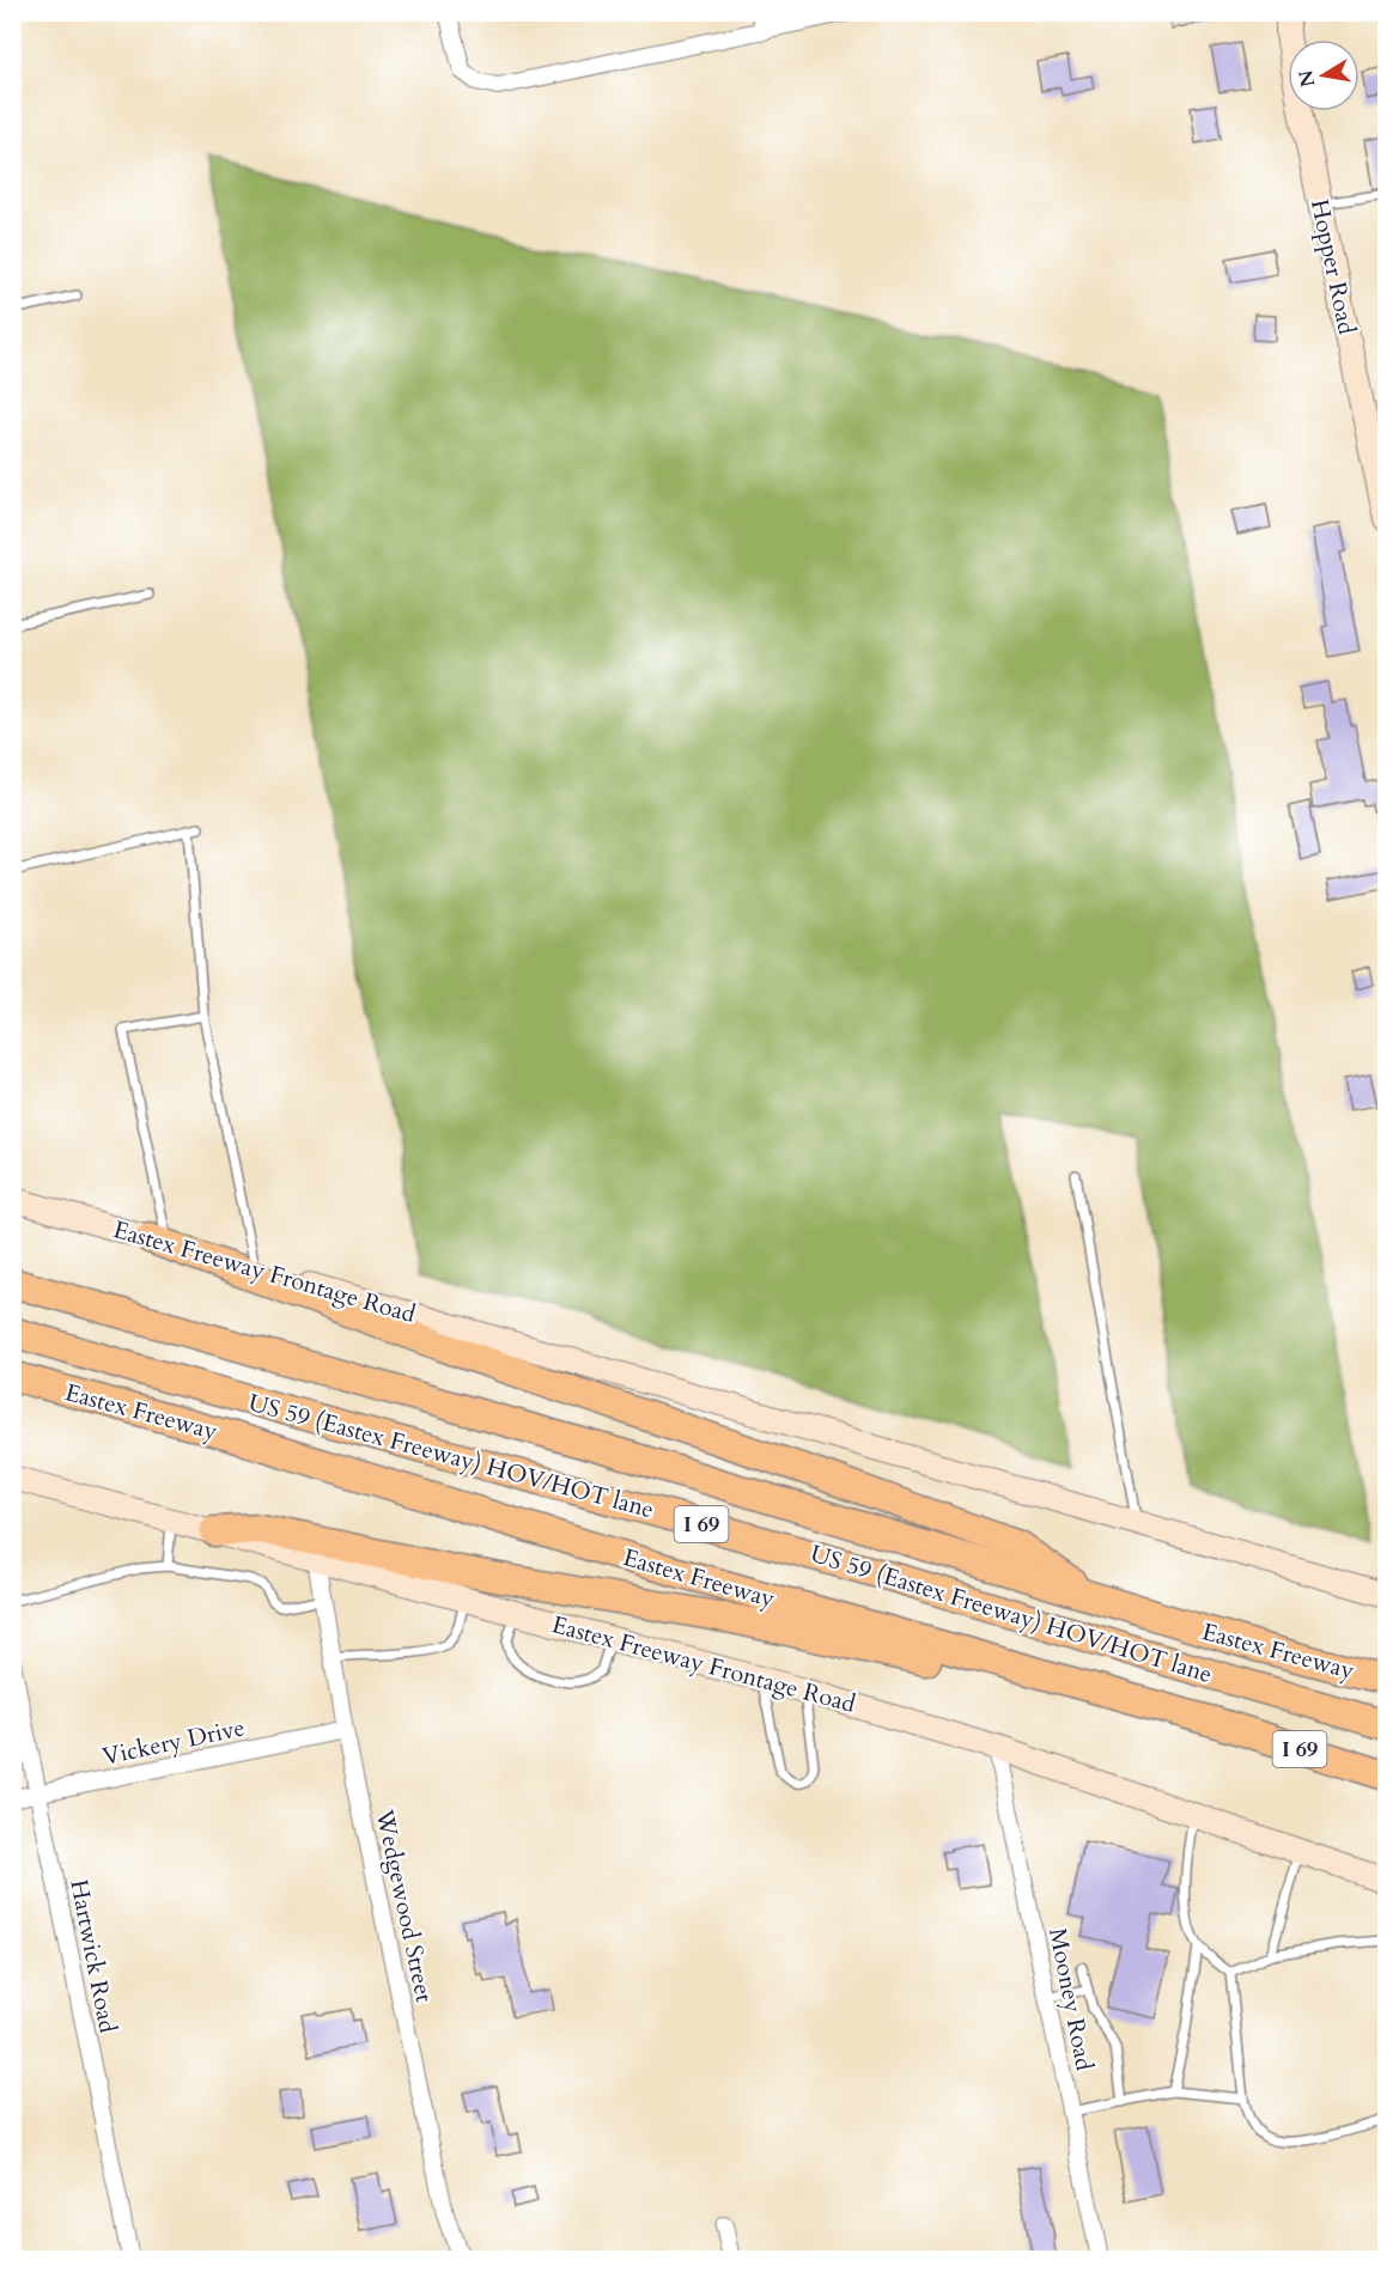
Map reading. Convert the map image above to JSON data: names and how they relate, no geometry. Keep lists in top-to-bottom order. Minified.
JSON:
{"streets":{"highway":["Eastex Freeway","US 59 (Eastex Freeway) HOV/HOT lane","I 69"],"main road":["Hopper Road","Eastex Freeway Frontage Road"],"street":["Vickery Drive","Wedgewood Street","Hartwick Road","Mooney Road"]},"crossings":[["Eastex Freeway Frontage Road","Wedgewood Street"],["Eastex Freeway Frontage Road","Mooney Road"],["Vickery Drive","Wedgewood Street"],["Vickery Drive","Hartwick Road"]],"north":"left"}
